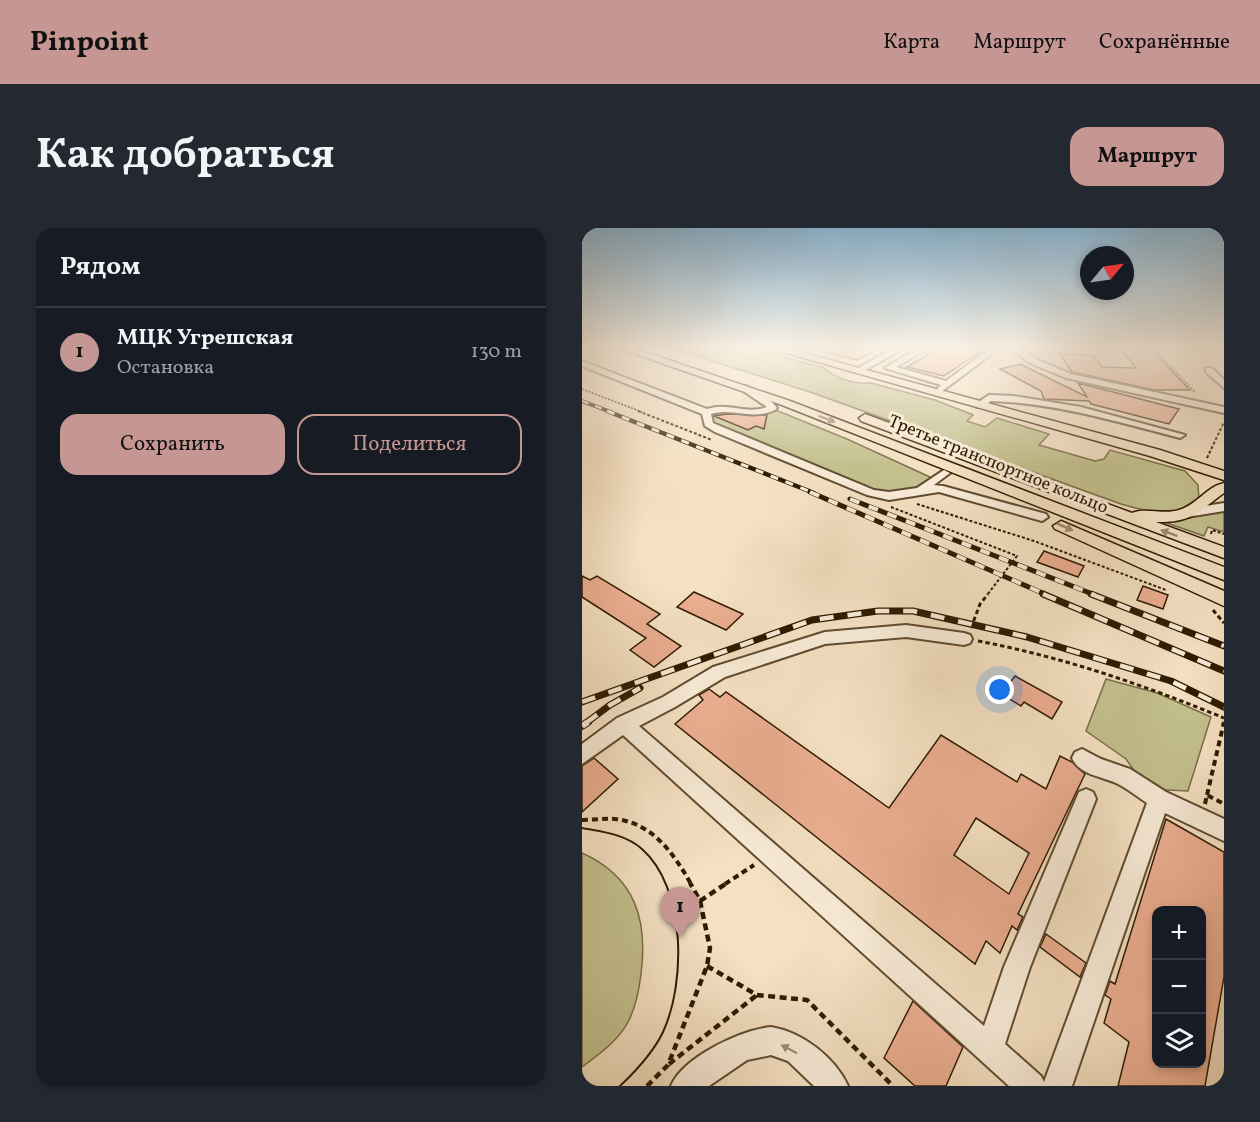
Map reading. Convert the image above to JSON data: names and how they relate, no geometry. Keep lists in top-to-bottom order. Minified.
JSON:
{"streets":{"main road":["Третье транспортное кольцо"]},"north":"top right","page":{"header":"Pinpoint","nav":["Карта","Маршрут","Сохранённые"],"title":"Как добраться","buttons":["Маршрут",["Сохранить","Поделиться"]],"heading":"Рядом","list":[{"mark":"1","name":"МЦК Угрешская","note":"Остановка","value":"130 m"}],"pins":"1","map_buttons":["+","−"]}}
